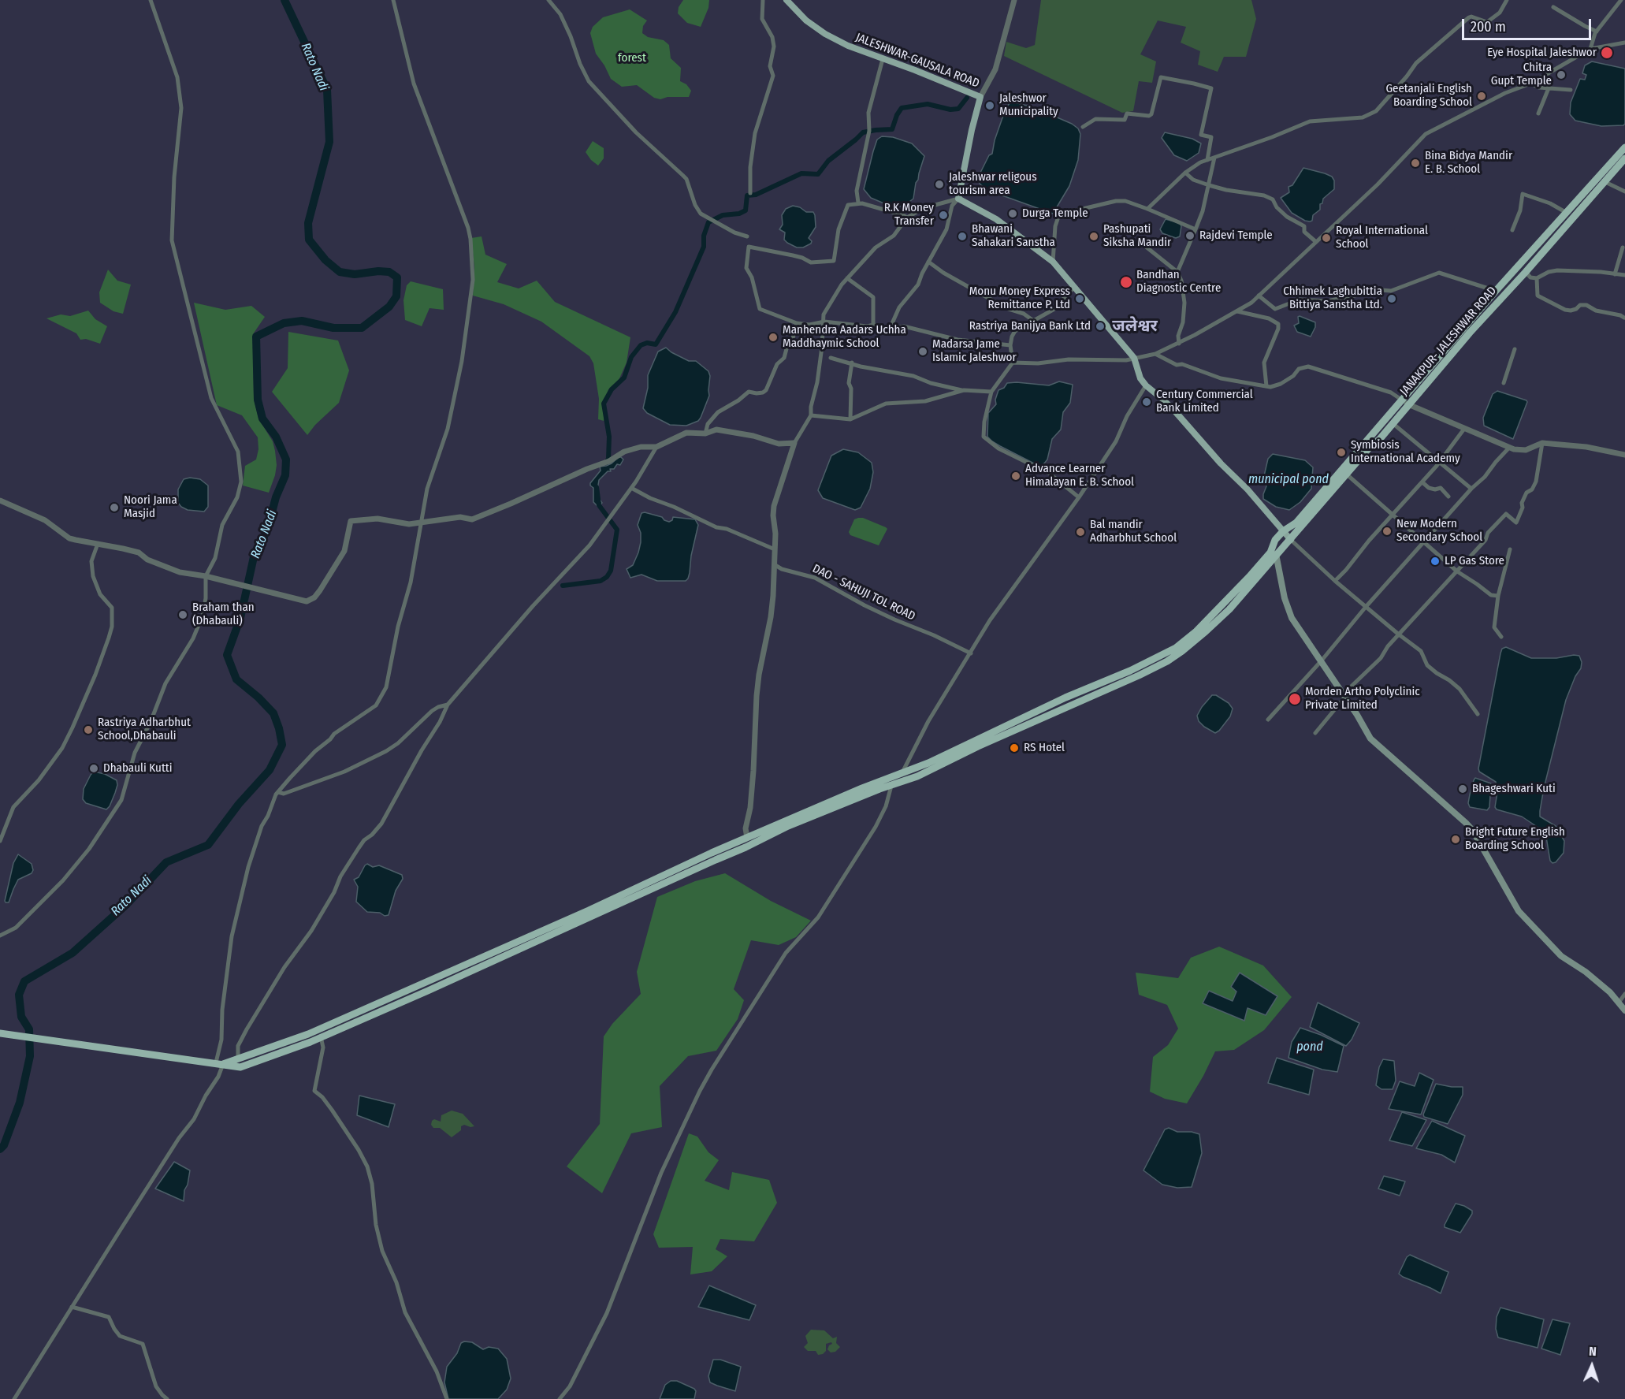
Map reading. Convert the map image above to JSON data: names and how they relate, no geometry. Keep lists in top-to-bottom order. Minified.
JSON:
{"streets":{"highway":["JANAKPUR- JALESHWAR ROAD"],"main road":["JALESHWAR-GAUSALA ROAD"],"street":["DAO - SAHUJI TOL ROAD"]},"districts":["जलेश्वर"],"water":["Rato Nadi","municipal pond","pond"],"parks":["forest"],"places":["Eye Hospital Jaleshwor","Chitra Gupt Temple","Geetanjali English Boarding School","Jaleshwor Municipality","Bina Bidya Mandir E. B. School","Jaleshwar religous tourism area","Durga Temple","R.K Money Transfer","Rajdevi Temple","Bhawani Sahakari Sanstha","Pashupati Siksha Mandir","Royal International School","Bandhan Diagnostic Centre","Monu Money Express Remittance P. Ltd","Chhimek Laghubittia Bittiya Sanstha Ltd.","Rastriya Banijya Bank Ltd","Manhendra Aadars Uchha Maddhaymic School","Madarsa Jame Islamic Jaleshwor","Century Commercial Bank Limited","Symbiosis International Academy","Advance Learner Himalayan E. B. School","Noori Jama Masjid","New Modern Secondary School","Bal mandir Adharbhut School","LP Gas Store","Braham than (Dhabauli)","Morden Artho Polyclinic Private Limited","Rastriya Adharbhut School,Dhabauli","RS Hotel","Dhabauli Kutti","Bhageshwari Kuti","Bright Future English Boarding School"],"scale_bar":"200 m","north":"top"}
